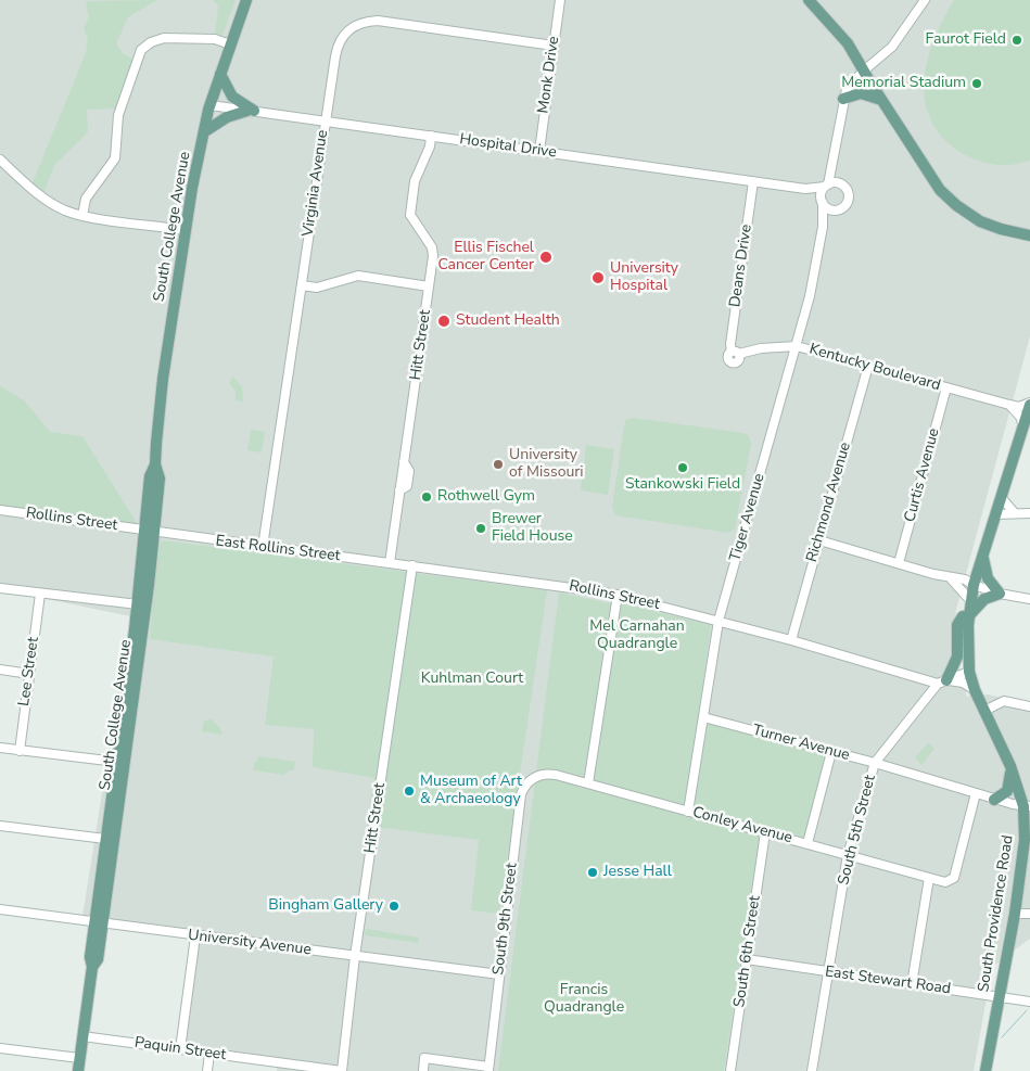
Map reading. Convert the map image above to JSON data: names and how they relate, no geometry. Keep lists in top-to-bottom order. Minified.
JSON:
{"streets":{"main road":["South College Avenue","South Providence Road"],"street":["Monk Drive","Hospital Drive","Virginia Avenue","Deans Drive","Hitt Street","Kentucky Boulevard","Curtis Avenue","Richmond Avenue","Tiger Avenue","Rollins Street","East Rollins Street","Lee Street","Turner Avenue","Conley Avenue","South 5th Street","South 9th Street","University Avenue","South 6th Street","East Stewart Road","Paquin Street"]},"crossings":[["Monk Drive","Hospital Drive"],["Monk Drive","Virginia Avenue"],["Hospital Drive","Virginia Avenue"],["Hospital Drive","South College Avenue"],["Hospital Drive","Deans Drive"],["Hospital Drive","Hitt Street"],["Hospital Drive","Tiger Avenue"],["Virginia Avenue","East Rollins Street"],["South College Avenue","Rollins Street"],["South College Avenue","East Rollins Street"],["South College Avenue","University Avenue"],["South College Avenue","Paquin Street"],["Deans Drive","Kentucky Boulevard"],["Hitt Street","Rollins Street"],["Hitt Street","East Rollins Street"],["Hitt Street","University Avenue"],["Hitt Street","Paquin Street"],["Kentucky Boulevard","Curtis Avenue"],["Kentucky Boulevard","Richmond Avenue"],["Kentucky Boulevard","Tiger Avenue"],["Kentucky Boulevard","South Providence Road"],["Richmond Avenue","Rollins Street"],["Tiger Avenue","Rollins Street"],["Tiger Avenue","Turner Avenue"],["Tiger Avenue","Conley Avenue"],["Rollins Street","East Rollins Street"],["Rollins Street","South 5th Street"],["Turner Avenue","Conley Avenue"],["Turner Avenue","South 5th Street"],["Turner Avenue","South Providence Road"],["Conley Avenue","South 5th Street"],["Conley Avenue","South 9th Street"],["Conley Avenue","South 6th Street"],["South 5th Street","East Stewart Road"],["South Providence Road","East Stewart Road"],["South 9th Street","University Avenue"],["South 6th Street","East Stewart Road"]],"parks":["Mel Carnahan Quadrangle","Kuhlman Court","Francis Quadrangle"],"places":["Faurot Field","Memorial Stadium","Ellis Fischel Cancer Center","University Hospital","Student Health","University of Missouri","Stankowski Field","Rothwell Gym","Brewer Field House","Museum of Art & Archaeology","Jesse Hall","Bingham Gallery"]}
